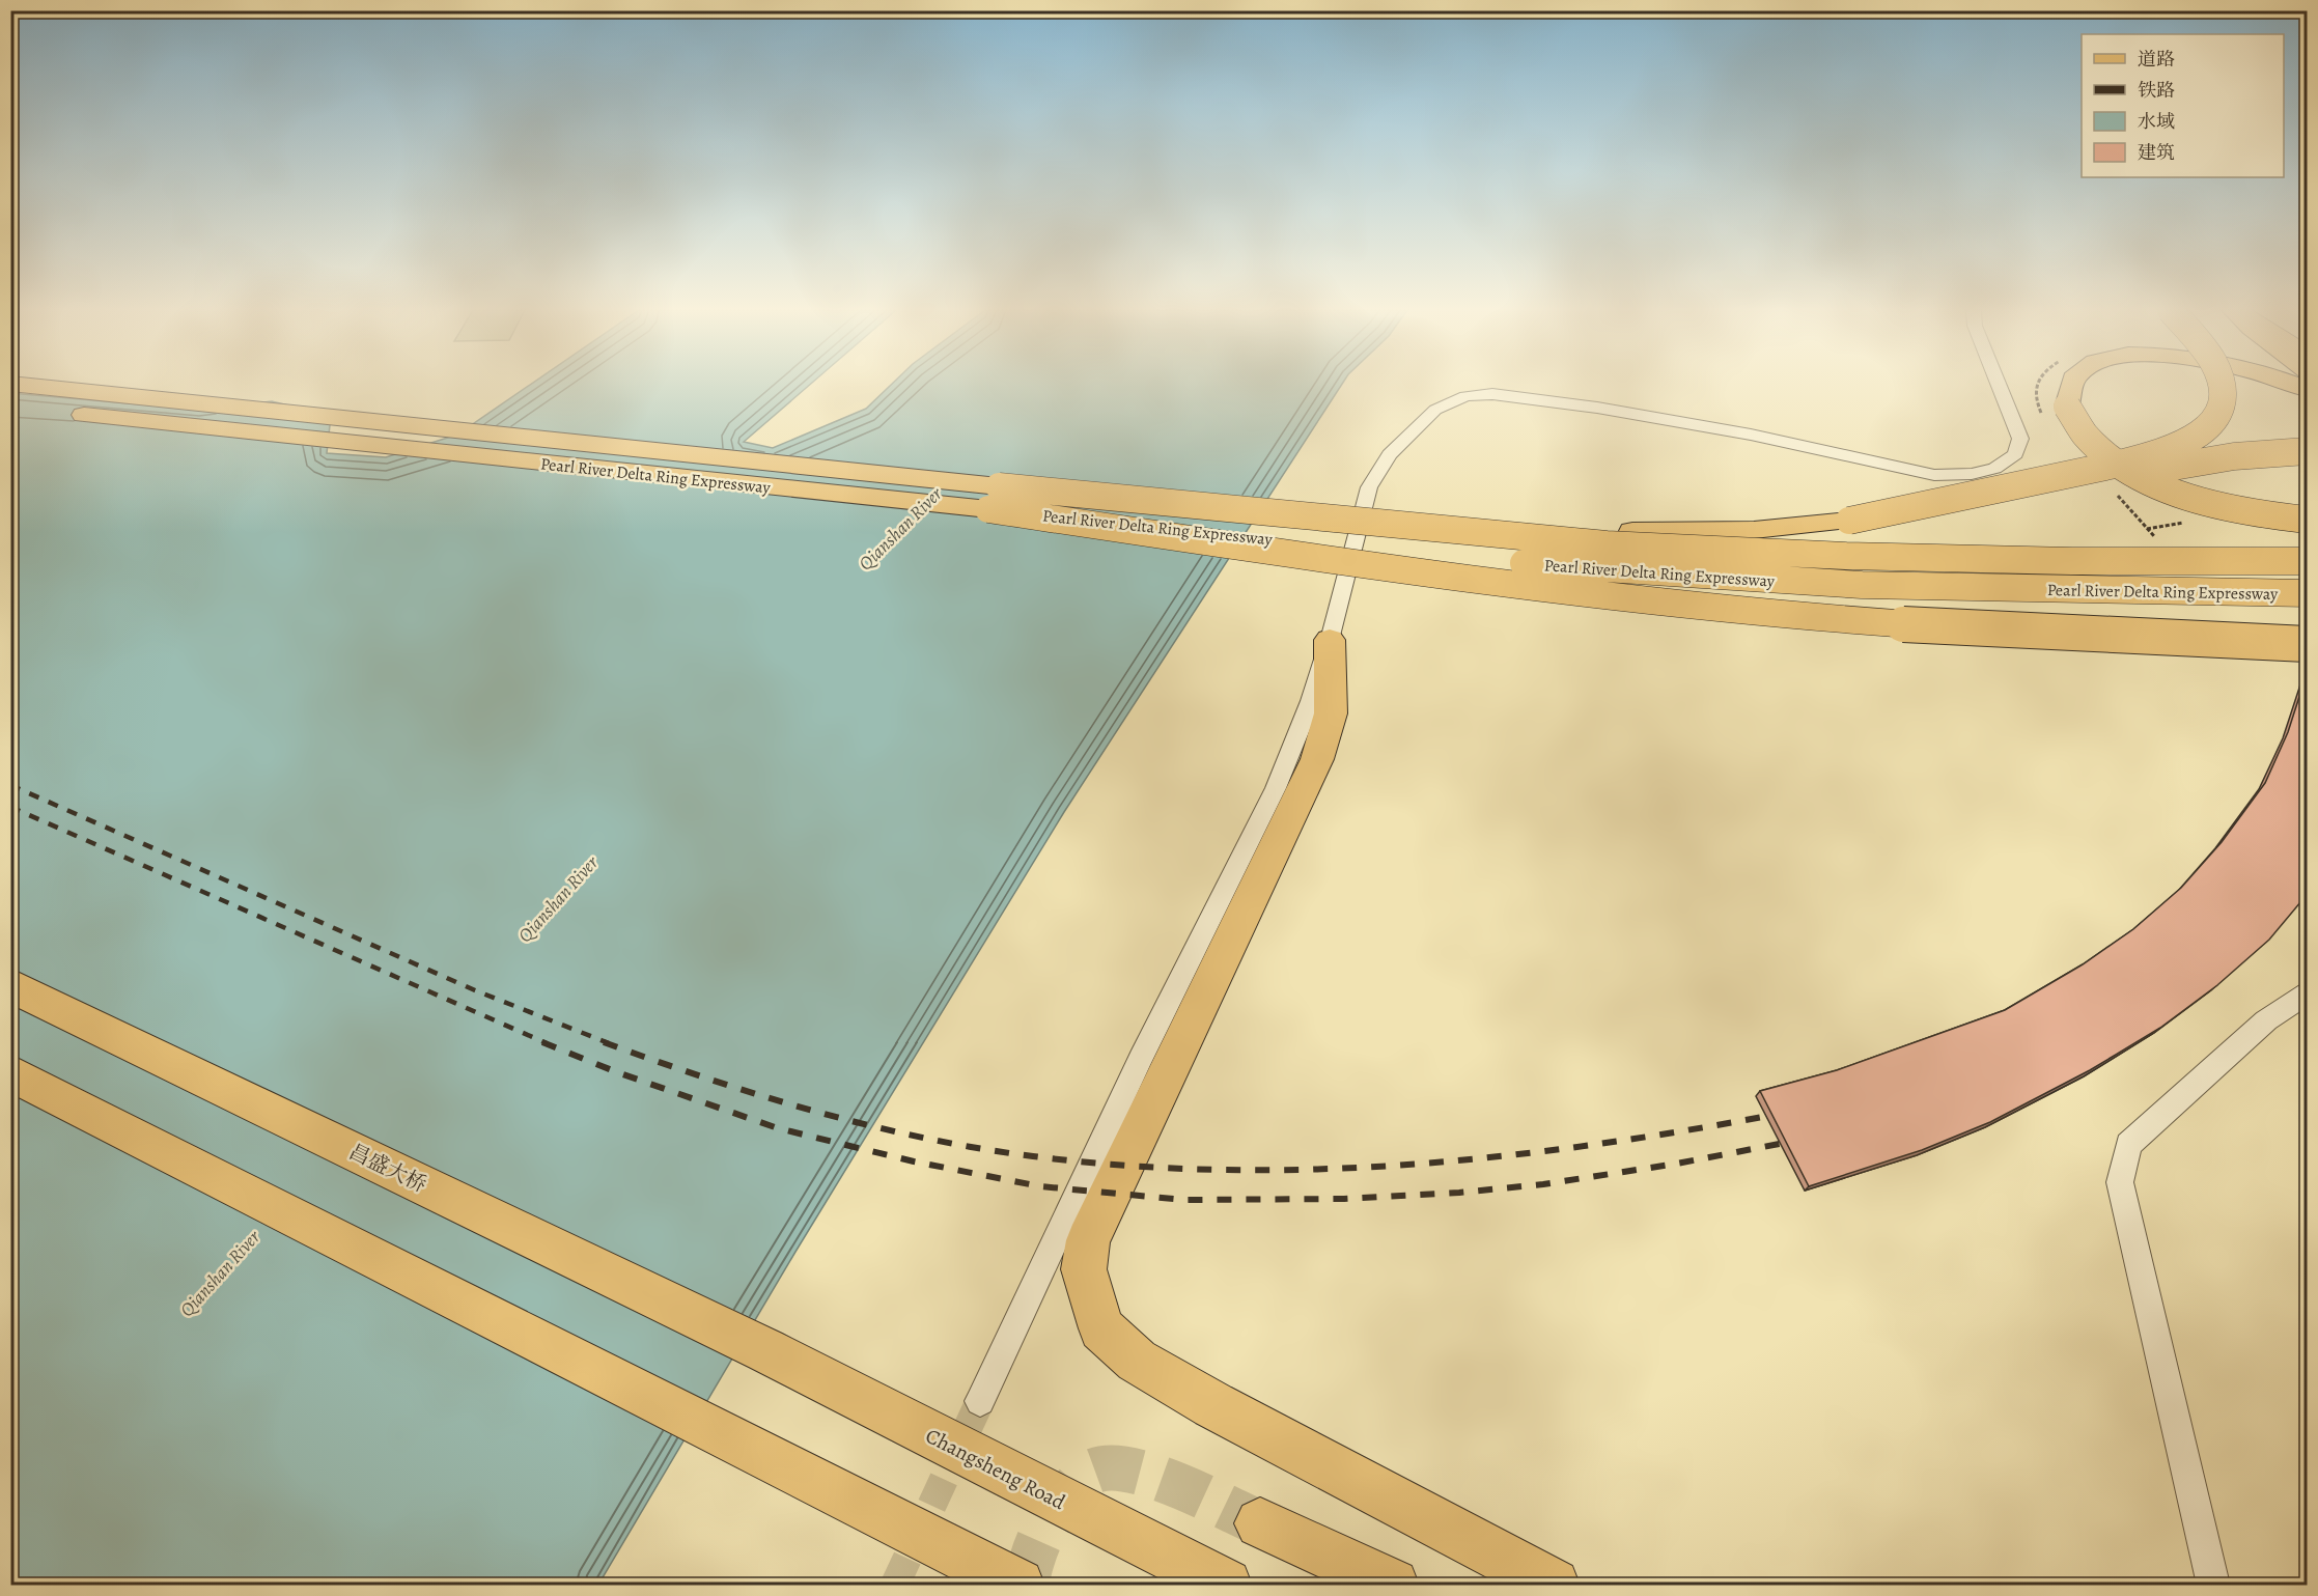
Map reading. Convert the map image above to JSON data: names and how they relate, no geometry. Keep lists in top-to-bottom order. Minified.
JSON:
{"streets":{"main road":["Pearl River Delta Ring Expressway","昌盛大桥","Changsheng Road"]},"crossings":[["昌盛大桥","Changsheng Road"]],"water":["Qianshan River"],"legend":["道路","铁路","水域","建筑"]}
